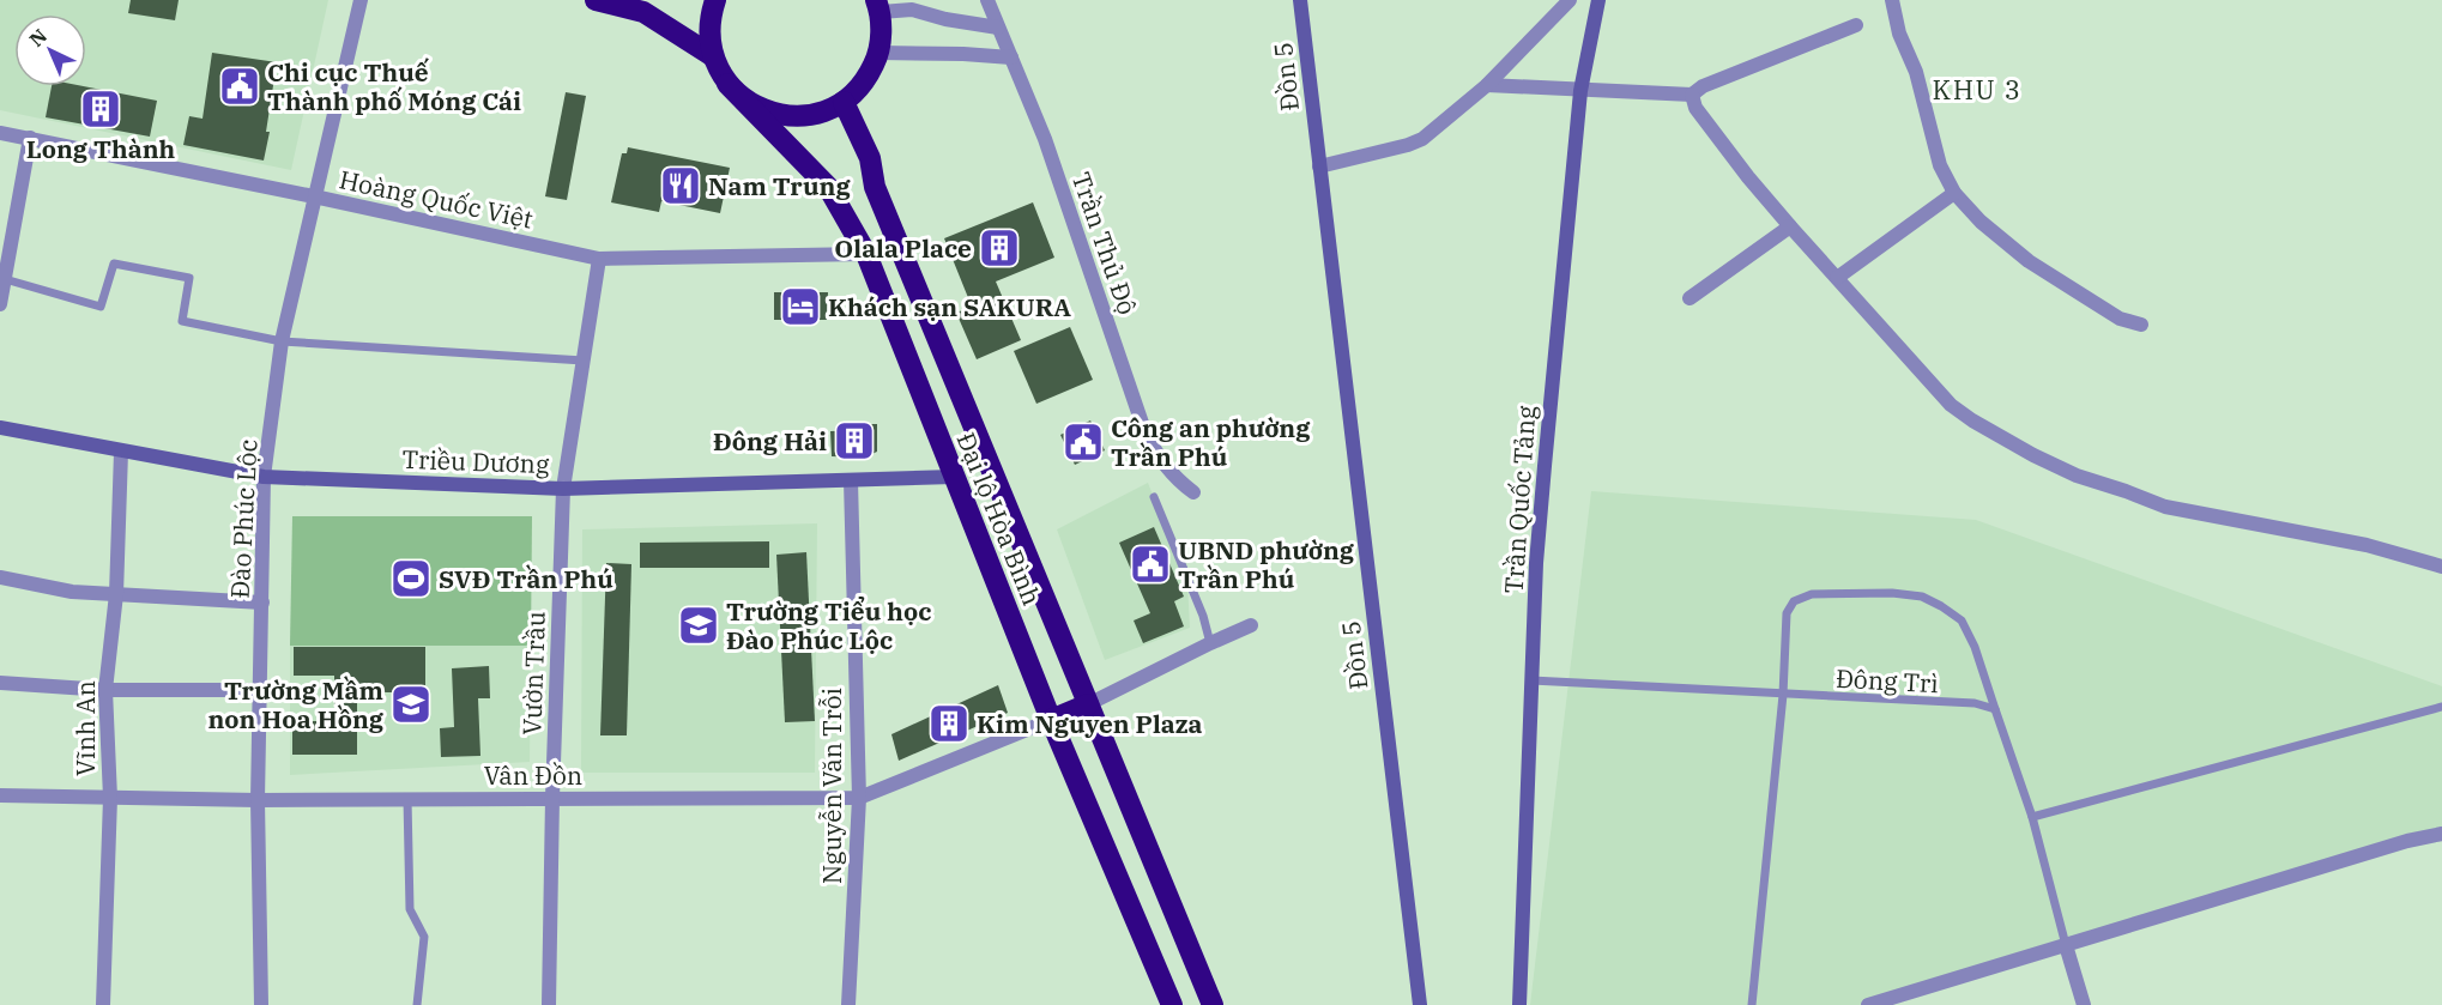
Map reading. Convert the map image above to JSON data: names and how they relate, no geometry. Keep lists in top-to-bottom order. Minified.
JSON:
{"streets":{"highway":["Đại lộ Hòa Bình"],"street":["Đồn 5","Hoàng Quốc Việt","Trần Thủ Độ","Triều Dương","Trần Quốc Tảng","Đào Phúc Lộc","Vườn Trầu","Vĩnh An","Vân Đồn","Nguyễn Văn Trỗi"],"lane":["Đông Trì"]},"crossings":[["Hoàng Quốc Việt","Đào Phúc Lộc"],["Hoàng Quốc Việt","Đại lộ Hòa Bình"],["Hoàng Quốc Việt","Vườn Trầu"],["Triều Dương","Đào Phúc Lộc"],["Triều Dương","Đại lộ Hòa Bình"],["Triều Dương","Vườn Trầu"],["Triều Dương","Vĩnh An"],["Triều Dương","Nguyễn Văn Trỗi"],["Trần Quốc Tảng","Đông Trì"],["Đào Phúc Lộc","Vân Đồn"],["Đại lộ Hòa Bình","Vân Đồn"],["Vườn Trầu","Vân Đồn"],["Vĩnh An","Vân Đồn"],["Vân Đồn","Nguyễn Văn Trỗi"]],"districts":["KHU 3"],"places":{"public building":["Chi cục Thuế Thành phố Móng Cái","Công an phường Trần Phú","UBND phường Trần Phú"],"building":["Long Thành","Olala Place","Đông Hải","Kim Nguyen Plaza"],"restaurant":["Nam Trung"],"hotel":["Khách sạn SAKURA"],"sports":["SVĐ Trần Phú"],"school or university":["Trường Tiểu học Đào Phúc Lộc","Trường Mầm non Hoa Hồng"]},"north":"top left"}
